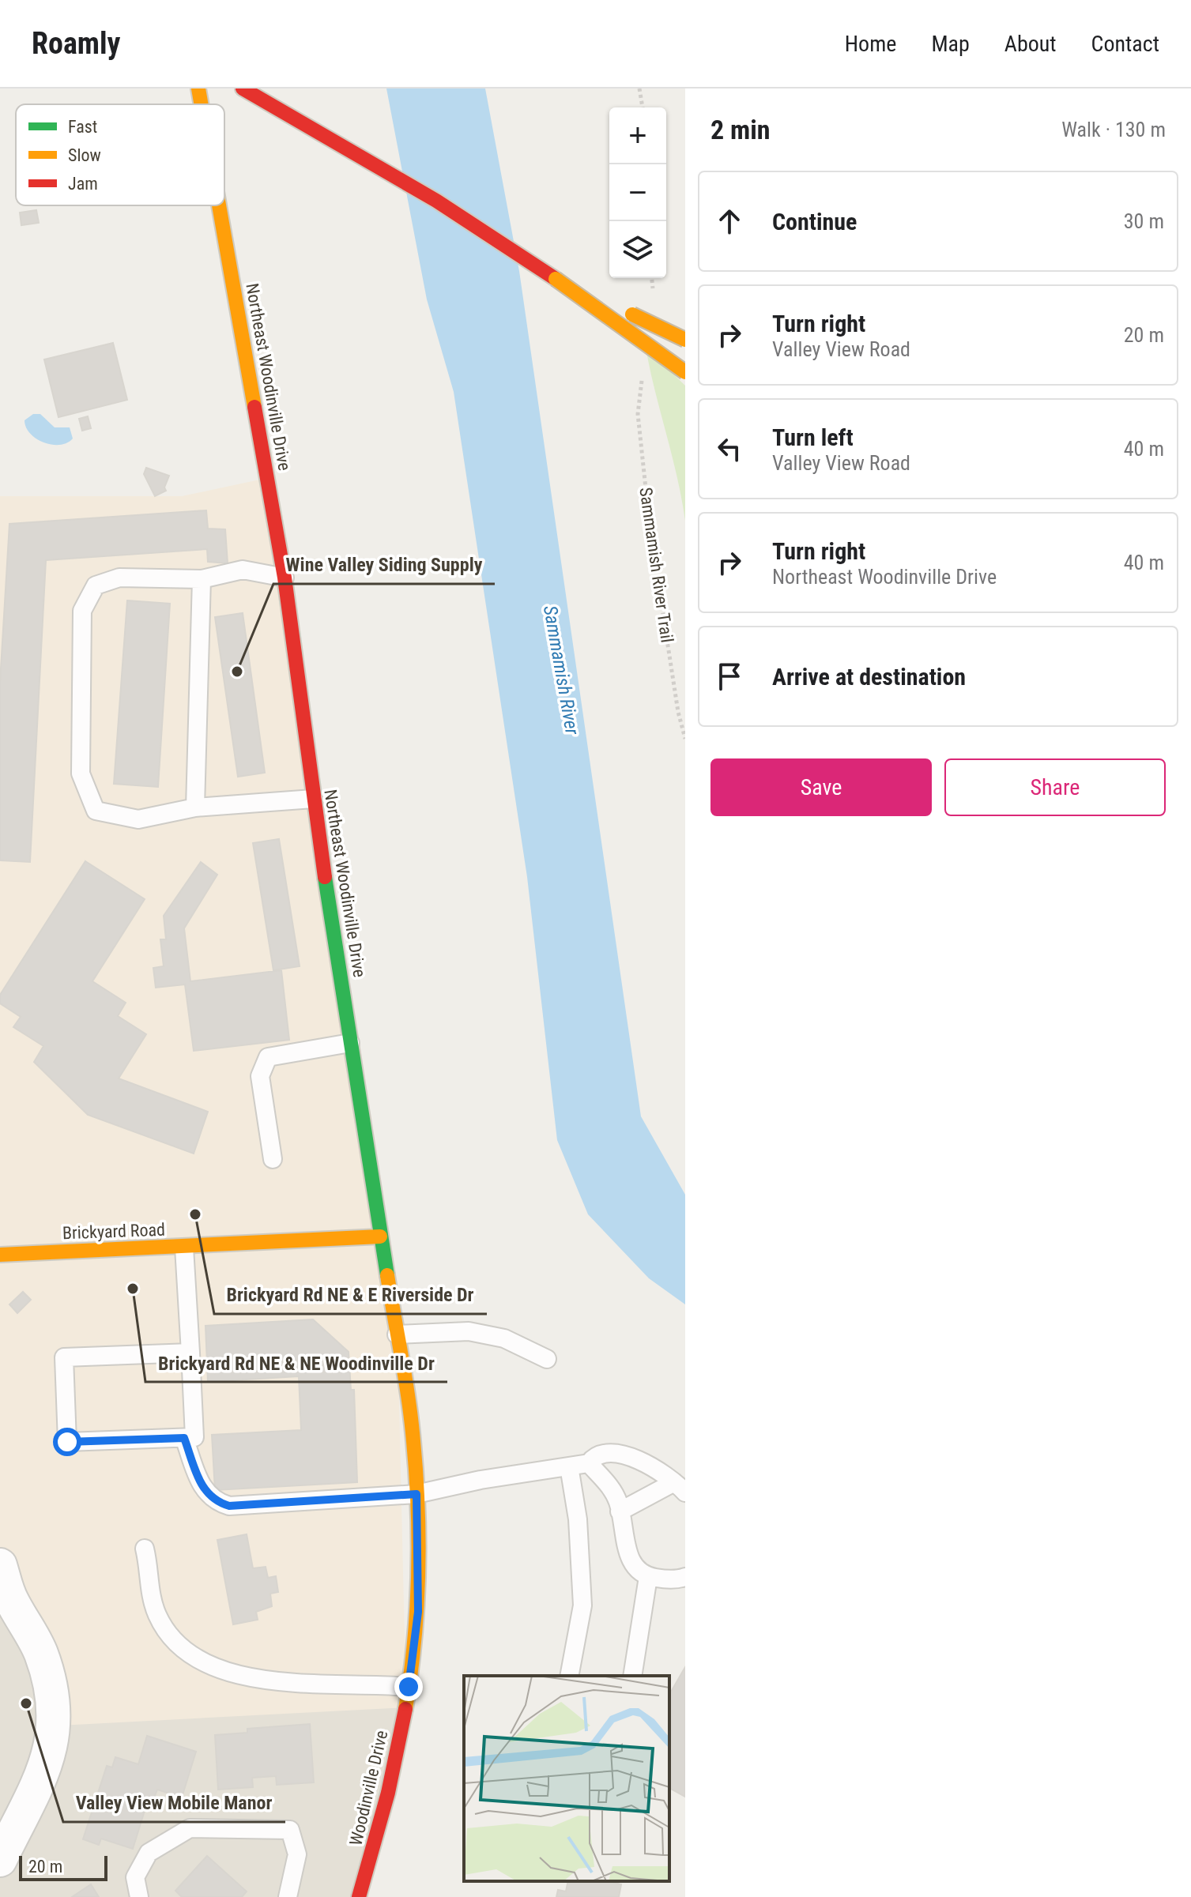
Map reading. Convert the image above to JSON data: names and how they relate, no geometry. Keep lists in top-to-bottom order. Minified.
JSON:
{"streets":{"main road":["Northeast Woodinville Drive","Brickyard Road","Woodinville Drive"],"path":["Sammamish River Trail"]},"crossings":[["Northeast Woodinville Drive","Brickyard Road"],["Northeast Woodinville Drive","Woodinville Drive"]],"water":["Sammamish River"],"places":["Wine Valley Siding Supply","Brickyard Rd NE & E Riverside Dr","Brickyard Rd NE & NE Woodinville Dr","Valley View Mobile Manor"],"legend":["Fast","Slow","Jam"],"scale_bar":"20 m","page":{"header":"Roamly","nav":["Home","Map","About","Contact"],"heading":["2 min","Walk · 130 m"],"map_buttons":["+","−"],"list":[["Continue","30 m"],["Turn right","Valley View Road","20 m"],["Turn left","Valley View Road","40 m"],["Turn right","Northeast Woodinville Drive","40 m"],"Arrive at destination"],"buttons":["Save","Share"],"scale":"20 m"}}
